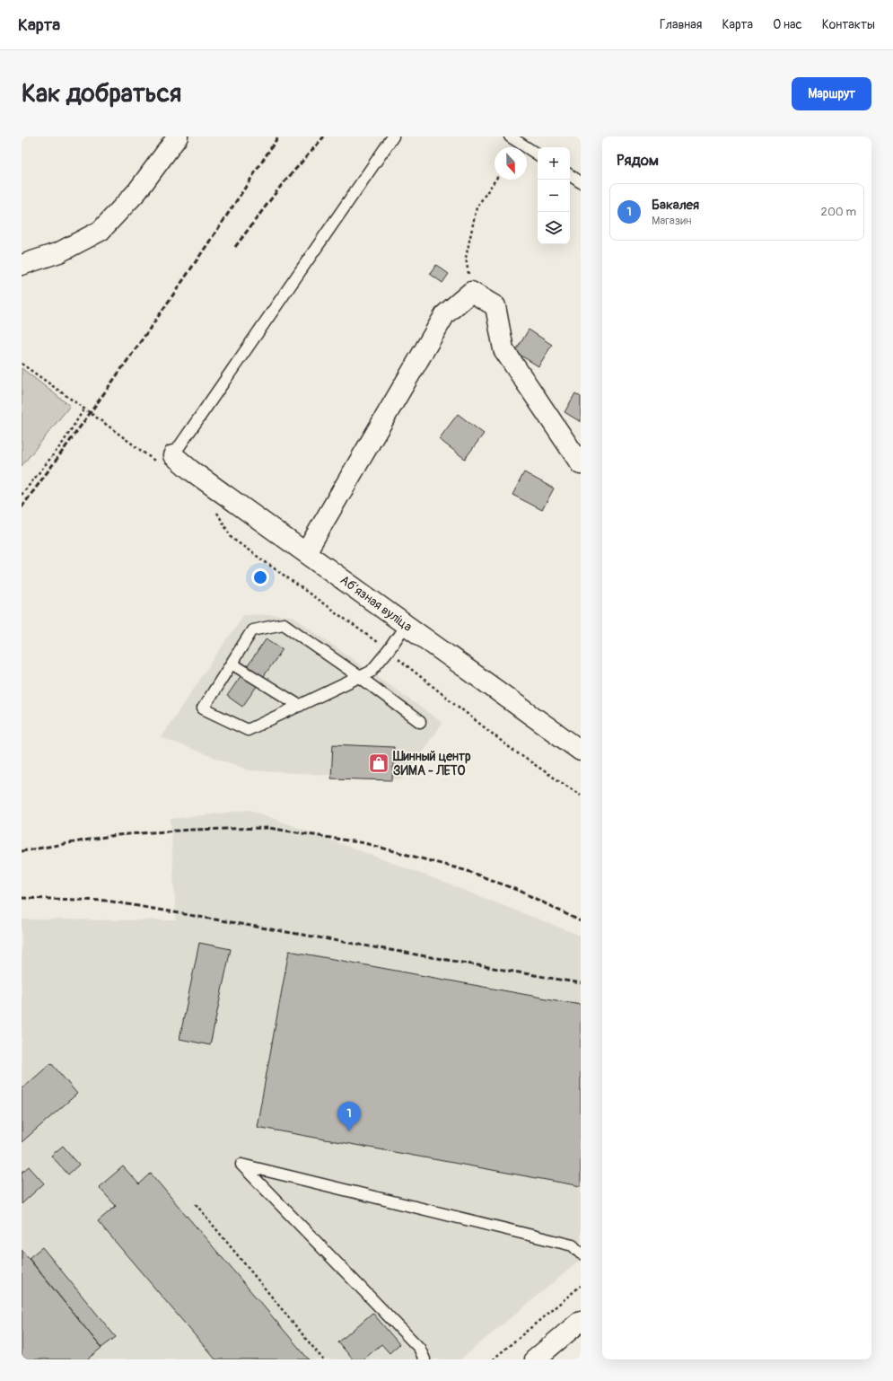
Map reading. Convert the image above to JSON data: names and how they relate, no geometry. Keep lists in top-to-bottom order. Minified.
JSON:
{"streets":{"street":["Абʼязная вуліца"]},"places":{"shop":["Шинный центр ЗИМА - ЛЕТО"]},"north":"bottom","page":{"header":"Карта","nav":["Главная","Карта","О нас","Контакты"],"buttons":"Маршрут","title":"Как добраться","heading":"Рядом","map_buttons":["+","−"],"list":[{"mark":"1","name":"Бакалея","note":"Магазин","value":"200 m"}],"pins":"1"}}
